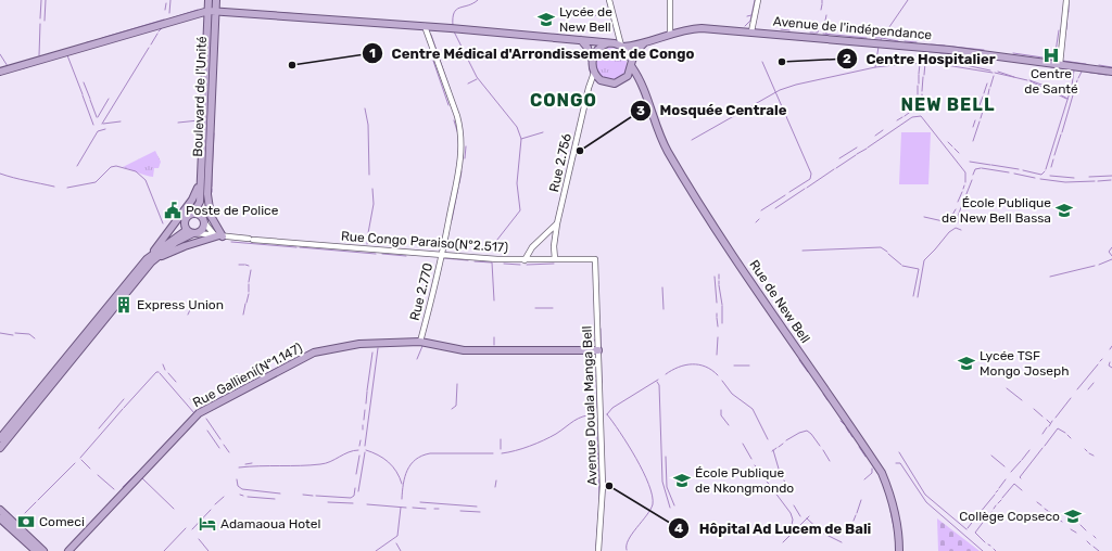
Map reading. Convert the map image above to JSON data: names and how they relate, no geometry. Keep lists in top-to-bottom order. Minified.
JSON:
{"streets":{"main road":["Avenue de l'indépendance","Boulevard de l'Unité","Rue de New Bell","Rue Gallieni(N°1.147)"],"street":["Rue 2.756","Rue Congo Paraiso(N°2.517)","Rue 2.770","Avenue Douala Manga Bell"]},"crossings":[["Avenue de l'indépendance","Rue 2.756"],["Avenue de l'indépendance","Rue de New Bell"],["Rue 2.756","Rue Congo Paraiso(N°2.517)"],["Rue 2.756","Rue de New Bell"],["Rue Congo Paraiso(N°2.517)","Rue 2.770"],["Rue Congo Paraiso(N°2.517)","Avenue Douala Manga Bell"],["Rue 2.770","Rue Gallieni(N°1.147)"],["Rue Gallieni(N°1.147)","Avenue Douala Manga Bell"]],"districts":["CONGO","NEW BELL"],"places":{"school or university":["Lycée de New Bell","École Publique de New Bell Bassa","Lycée TSF Mongo Joseph","École Publique de Nkongmondo","Collège Copseco"],"hospital":["Centre de Santé"],"other":["Centre Hospitalier","Centre Médical d'Arrondissement de Congo","Mosquée Centrale","Hôpital Ad Lucem de Bali"],"public building":["Poste de Police"],"building":["Express Union"],"bank":["Comeci"],"hotel":["Adamaoua Hotel"]}}
